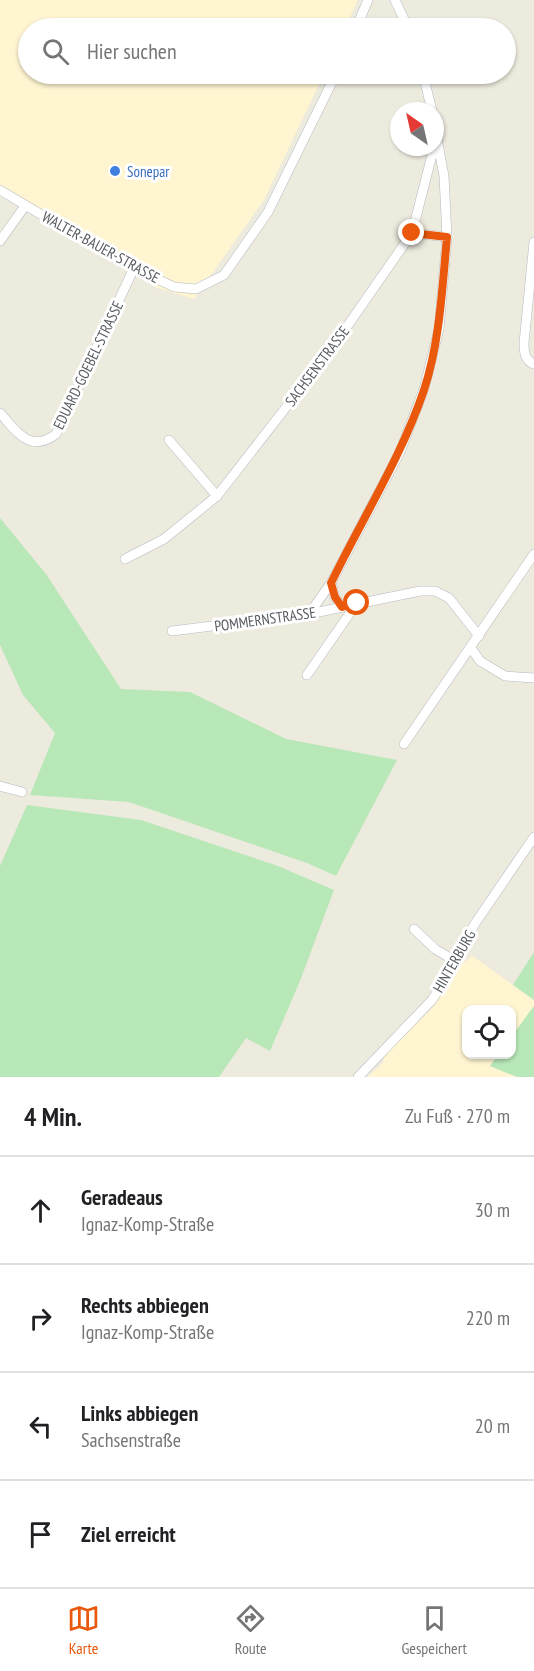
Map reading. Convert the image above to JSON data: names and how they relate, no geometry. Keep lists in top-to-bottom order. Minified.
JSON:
{"streets":{"street":["WALTER-BAUER-STRASSE","EDUARD-GOEBEL-STRASSE","SACHSENSTRASSE","POMMERNSTRASSE","HINTERBURG"]},"crossings":[["WALTER-BAUER-STRASSE","EDUARD-GOEBEL-STRASSE"]],"places":["Sonepar"],"north":"top left","page":{"search":"Hier suchen","heading":["4 Min.","Zu Fuß · 270 m"],"list":[["Geradeaus","Ignaz-Komp-Straße","30 m"],["Rechts abbiegen","Ignaz-Komp-Straße","220 m"],["Links abbiegen","Sachsenstraße","20 m"],"Ziel erreicht"],"nav":["Karte","Route","Gespeichert"]}}
